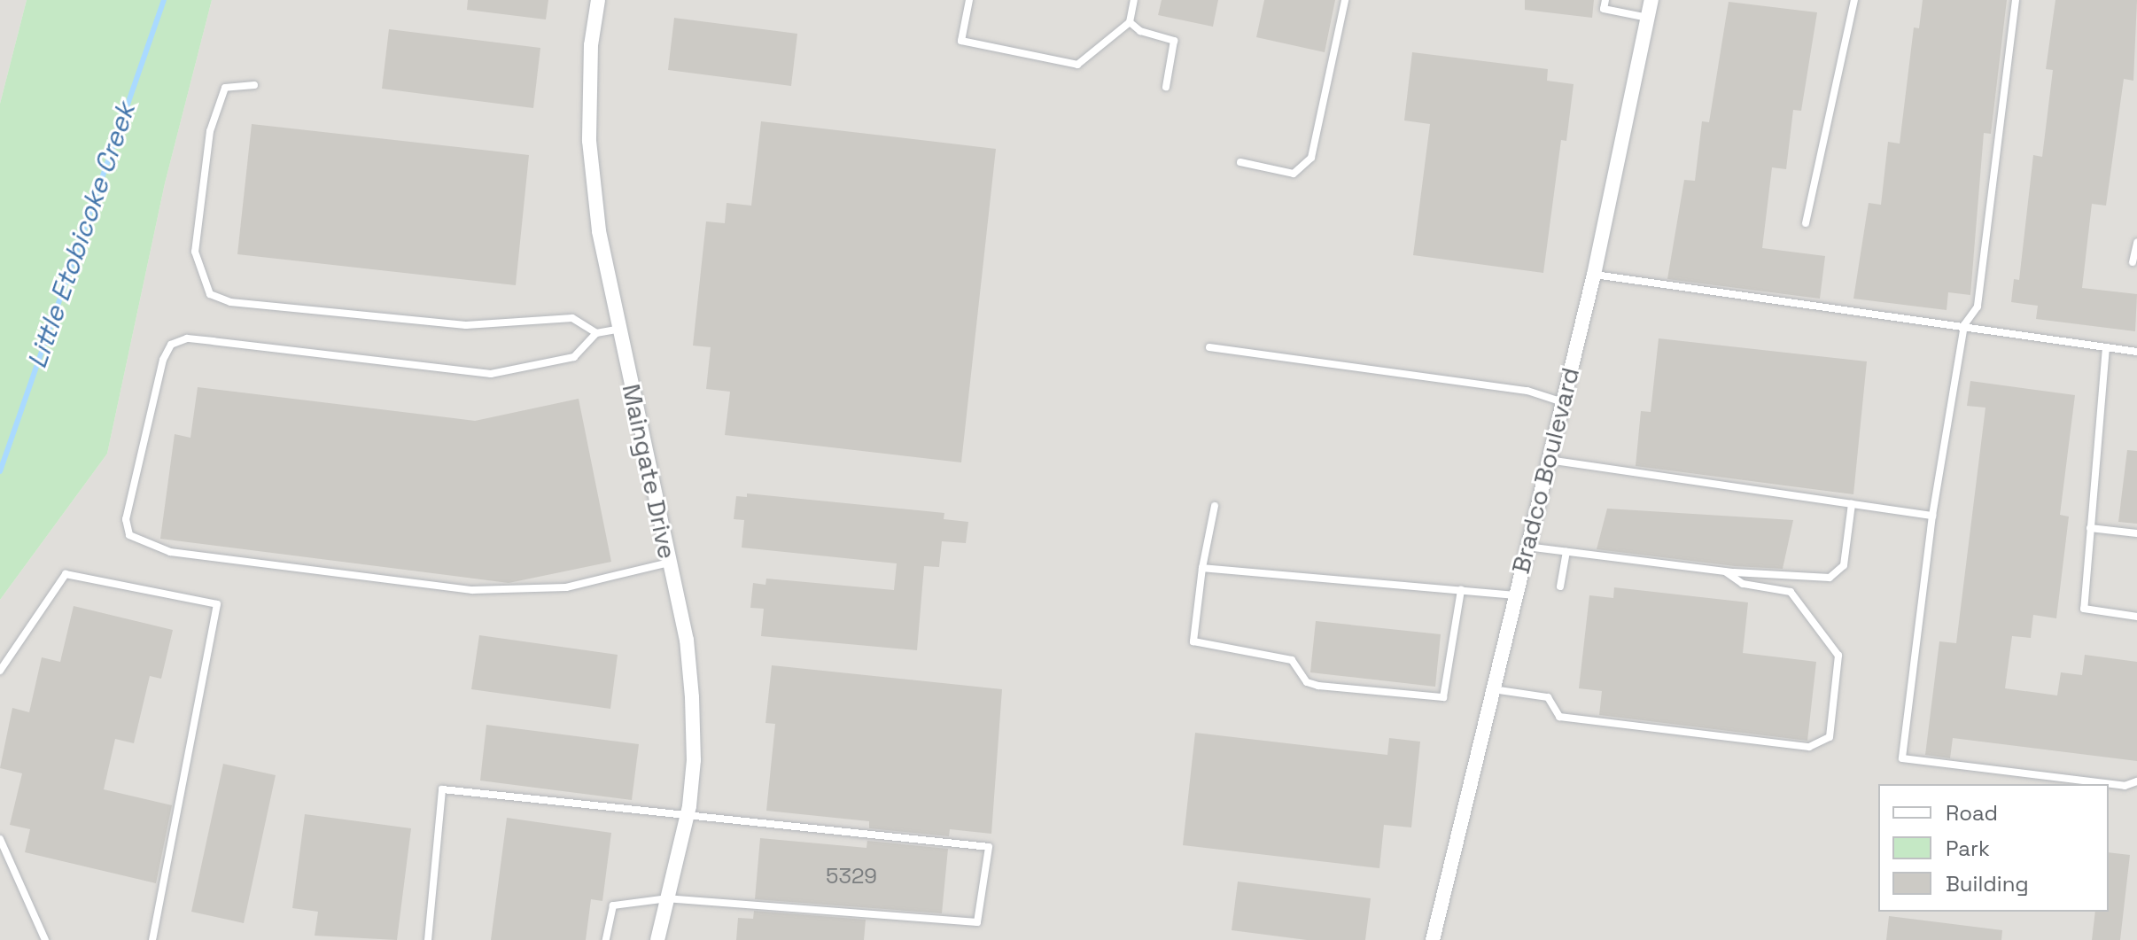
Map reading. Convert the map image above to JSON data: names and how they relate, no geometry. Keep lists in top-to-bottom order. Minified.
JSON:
{"streets":{"street":["Bradco Boulevard","Maingate Drive"]},"water":["Little Etobicoke Creek"],"house_numbers":["5329"],"legend":["Road","Park","Building"]}
